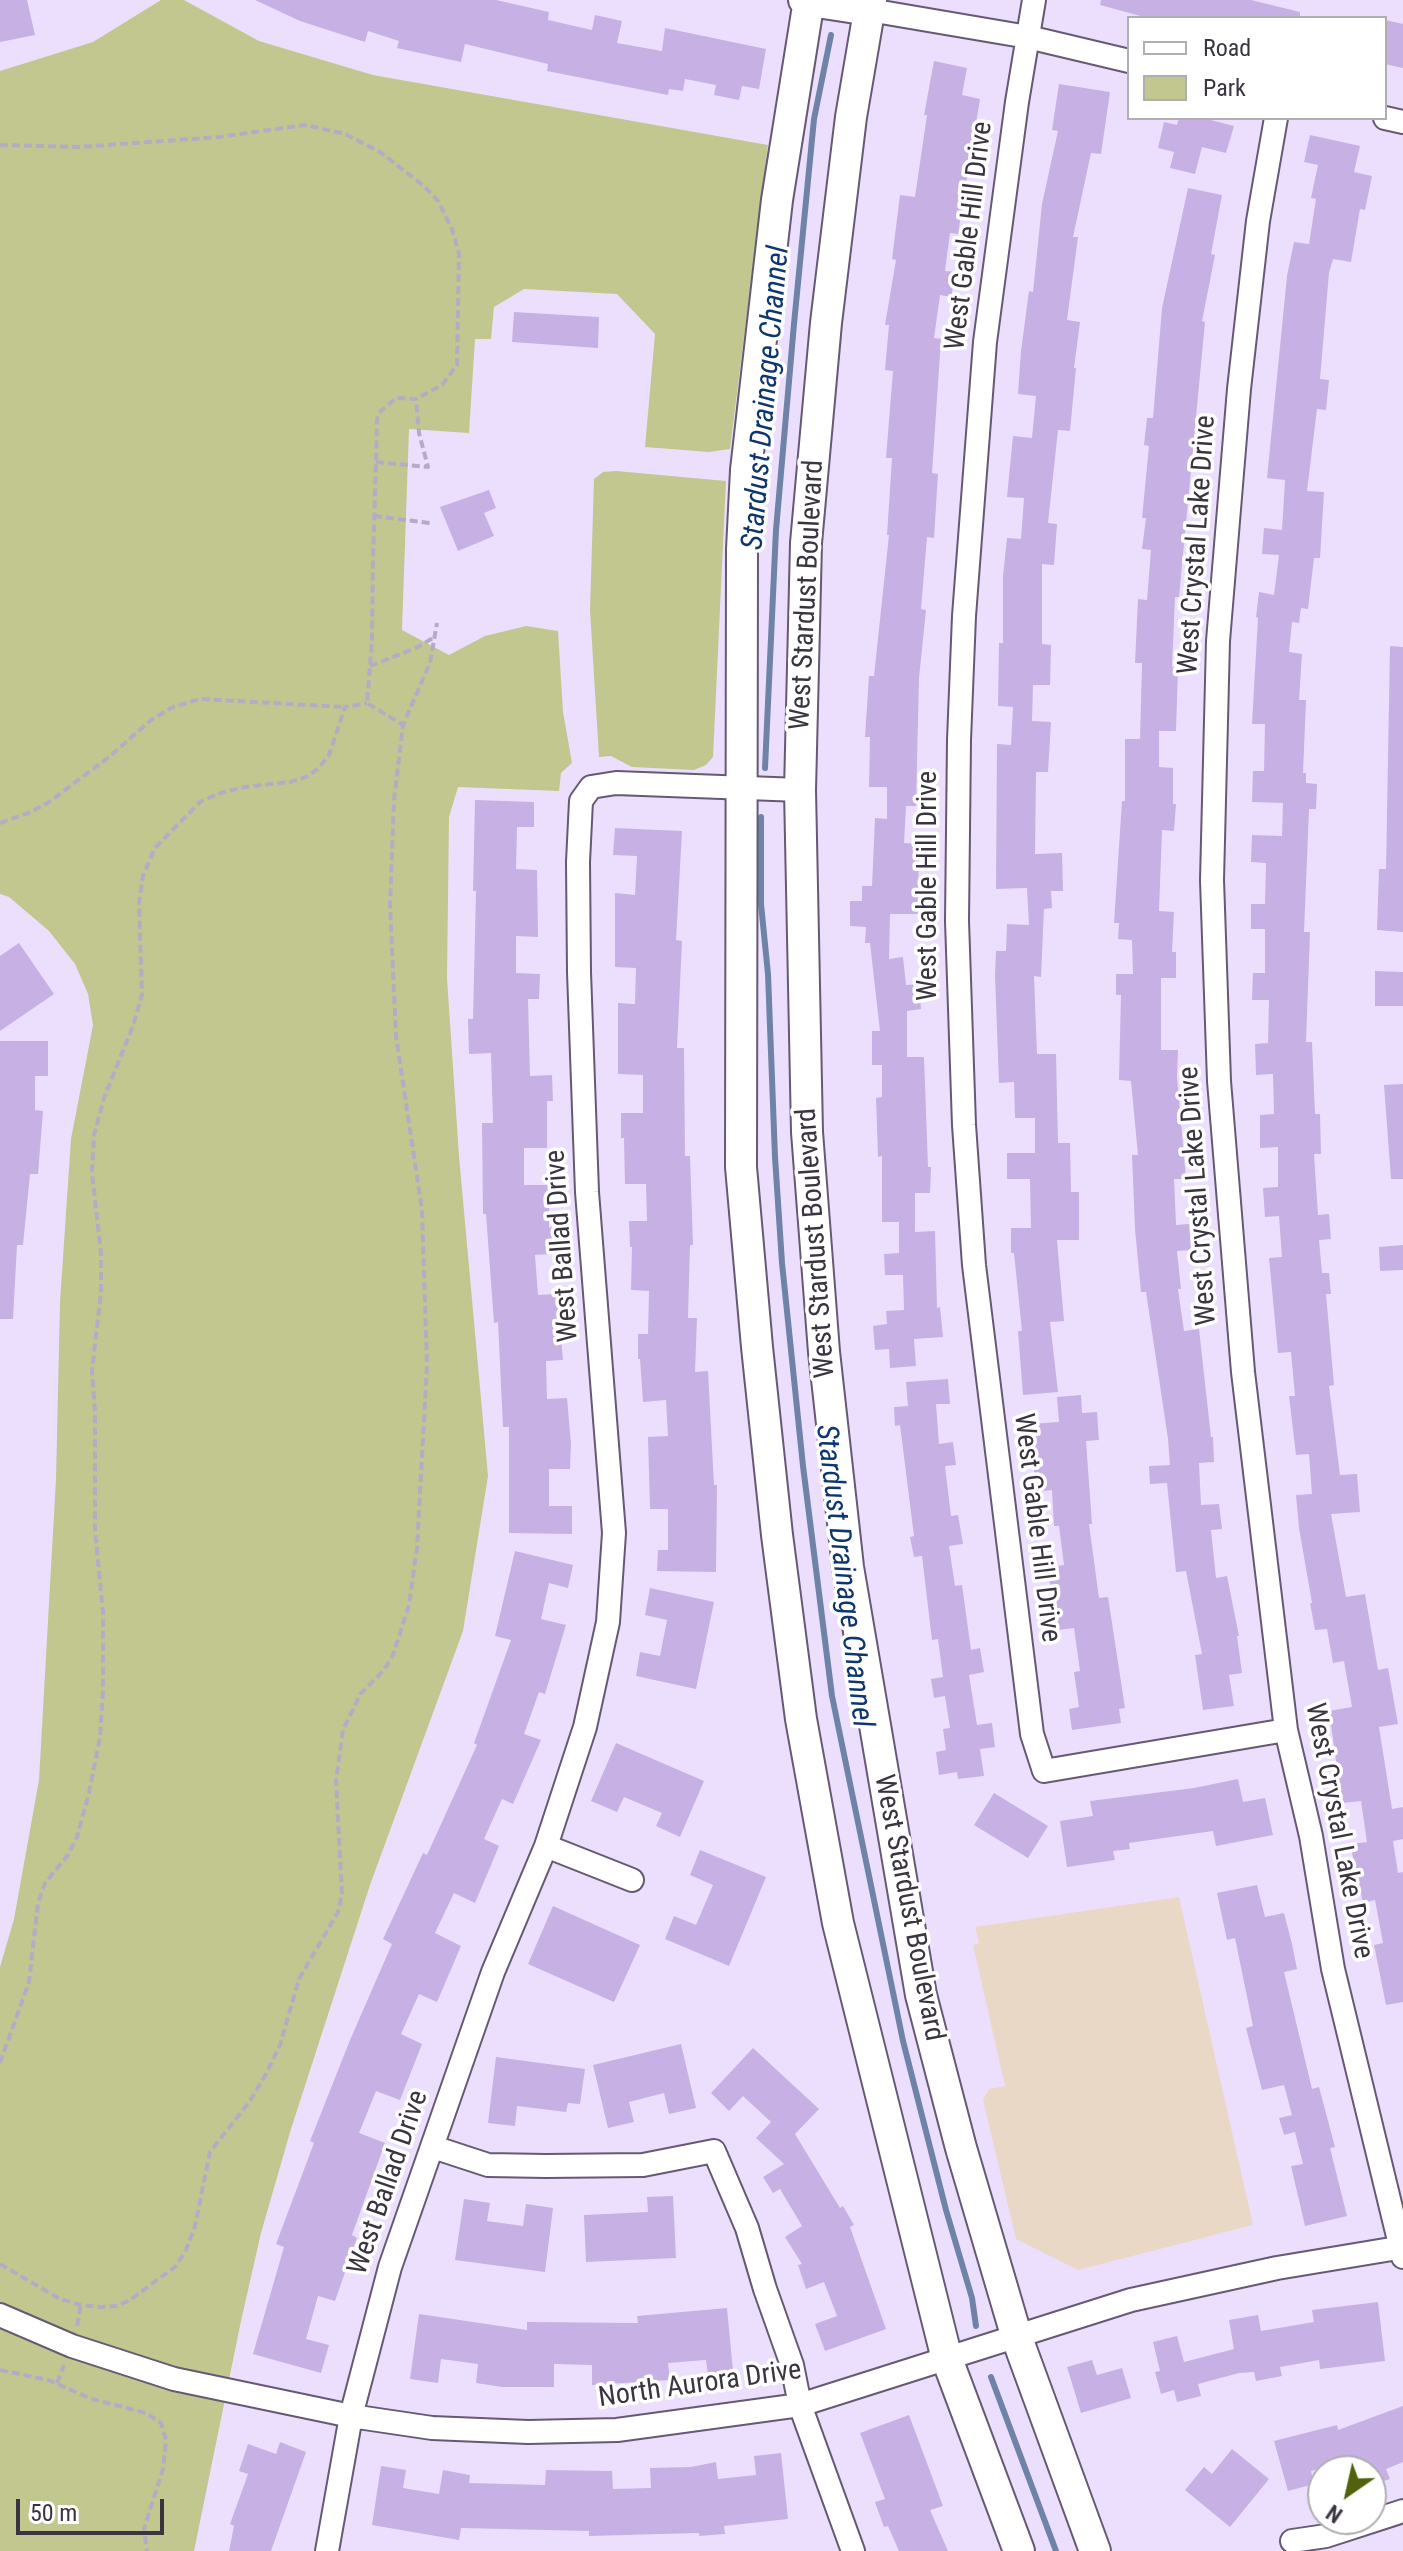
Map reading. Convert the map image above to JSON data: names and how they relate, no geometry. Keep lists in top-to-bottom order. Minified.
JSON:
{"streets":{"street":["West Gable Hill Drive","West Crystal Lake Drive","West Stardust Boulevard","West Ballad Drive","North Aurora Drive"]},"crossings":[["West Gable Hill Drive","West Crystal Lake Drive"],["West Crystal Lake Drive","North Aurora Drive"],["West Stardust Boulevard","West Ballad Drive"],["West Stardust Boulevard","North Aurora Drive"],["West Ballad Drive","North Aurora Drive"]],"water":["Stardust Drainage Channel"],"legend":["Road","Park"],"scale_bar":"50 m","north":"bottom left"}
